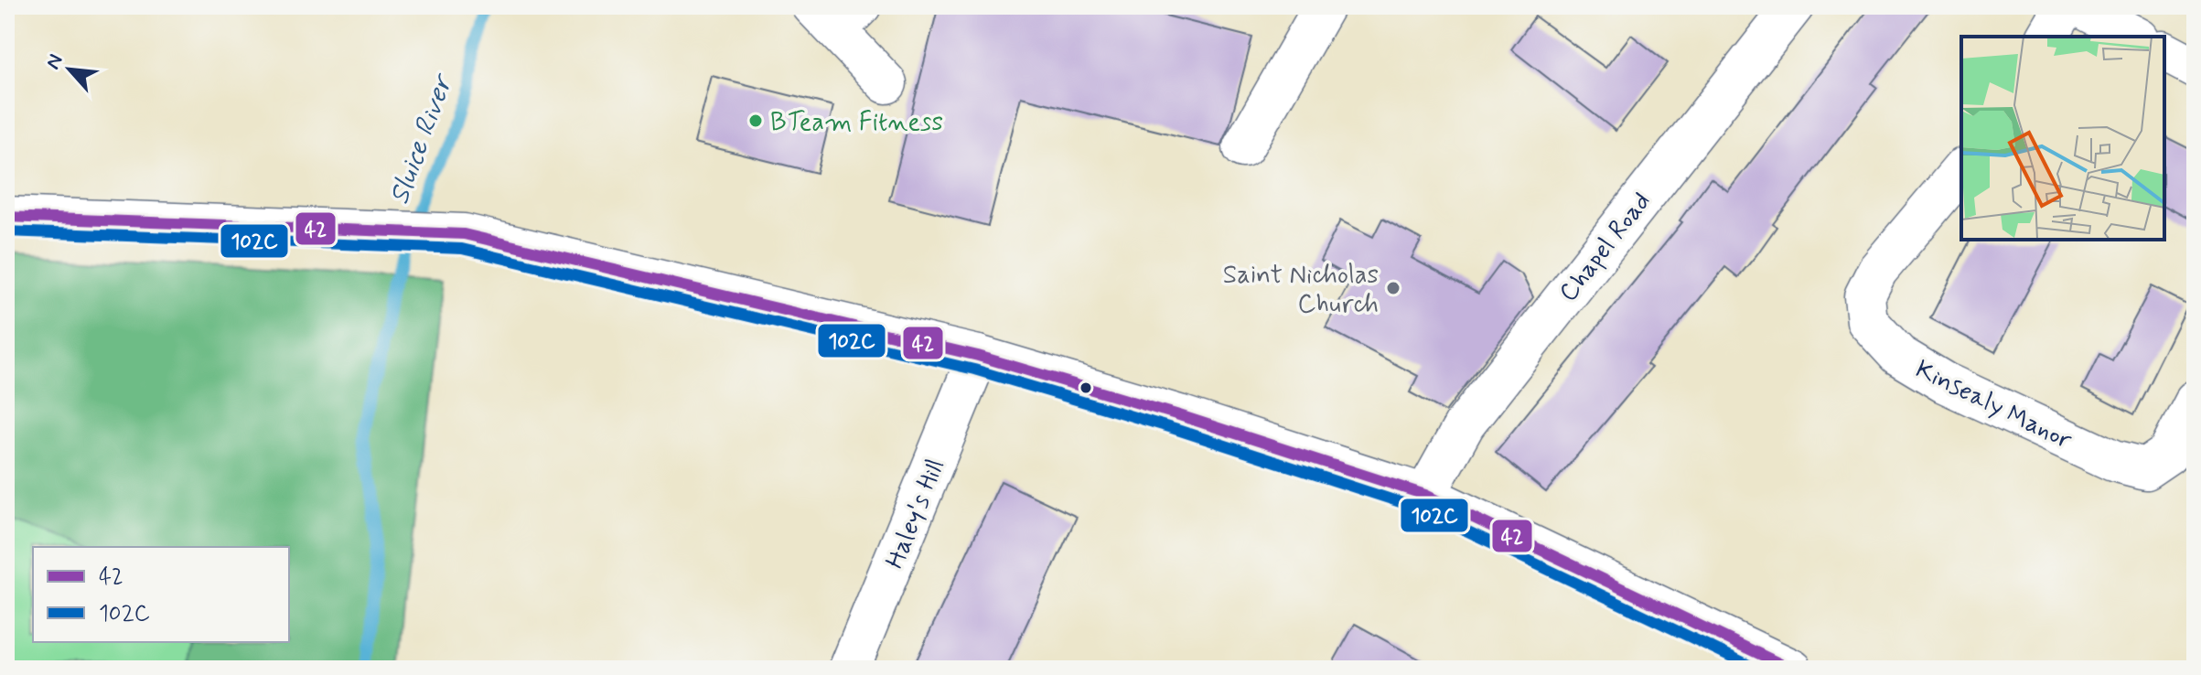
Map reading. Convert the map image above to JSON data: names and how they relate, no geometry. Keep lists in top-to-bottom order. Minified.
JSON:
{"streets":{"street":["Chapel Road","Kinsealy Manor","Haley's Hill"]},"water":["Sluice River"],"places":["BTeam Fitness","Saint Nicholas Church"],"lines":["transit line 42","transit line 102C"],"legend":["42","102C"],"north":"top left"}
